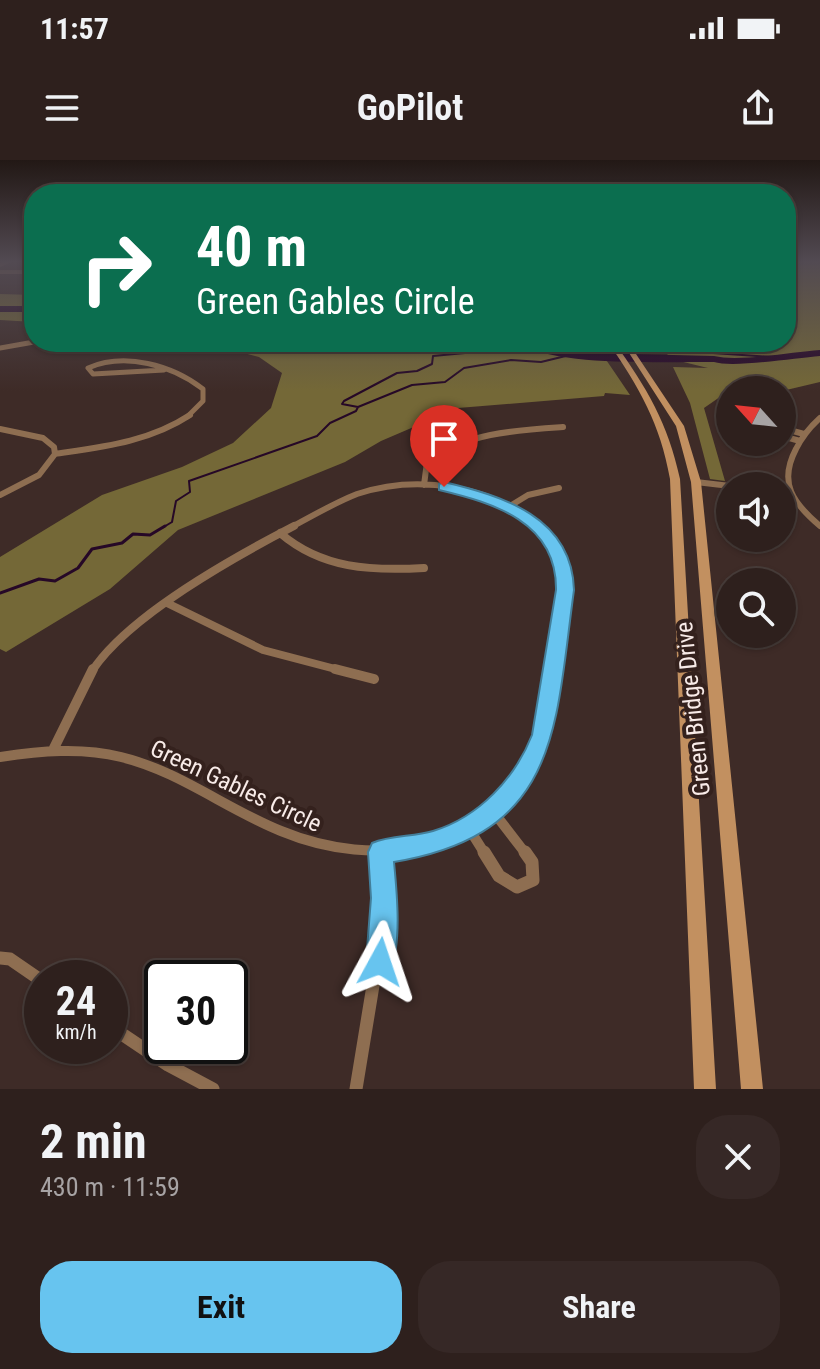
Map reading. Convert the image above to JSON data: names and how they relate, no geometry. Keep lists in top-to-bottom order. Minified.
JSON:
{"streets":{"main road":["Green Bridge Drive"],"street":["Green Gables Circle"]},"north":"top left","page":{"status":"11:57","header":"GoPilot","turn":["40 m","Green Gables Circle"],"speed":"24 km/h","limit":"30","heading":["2 min","430 m · 11:59"],"buttons":["Exit","Share"]}}
